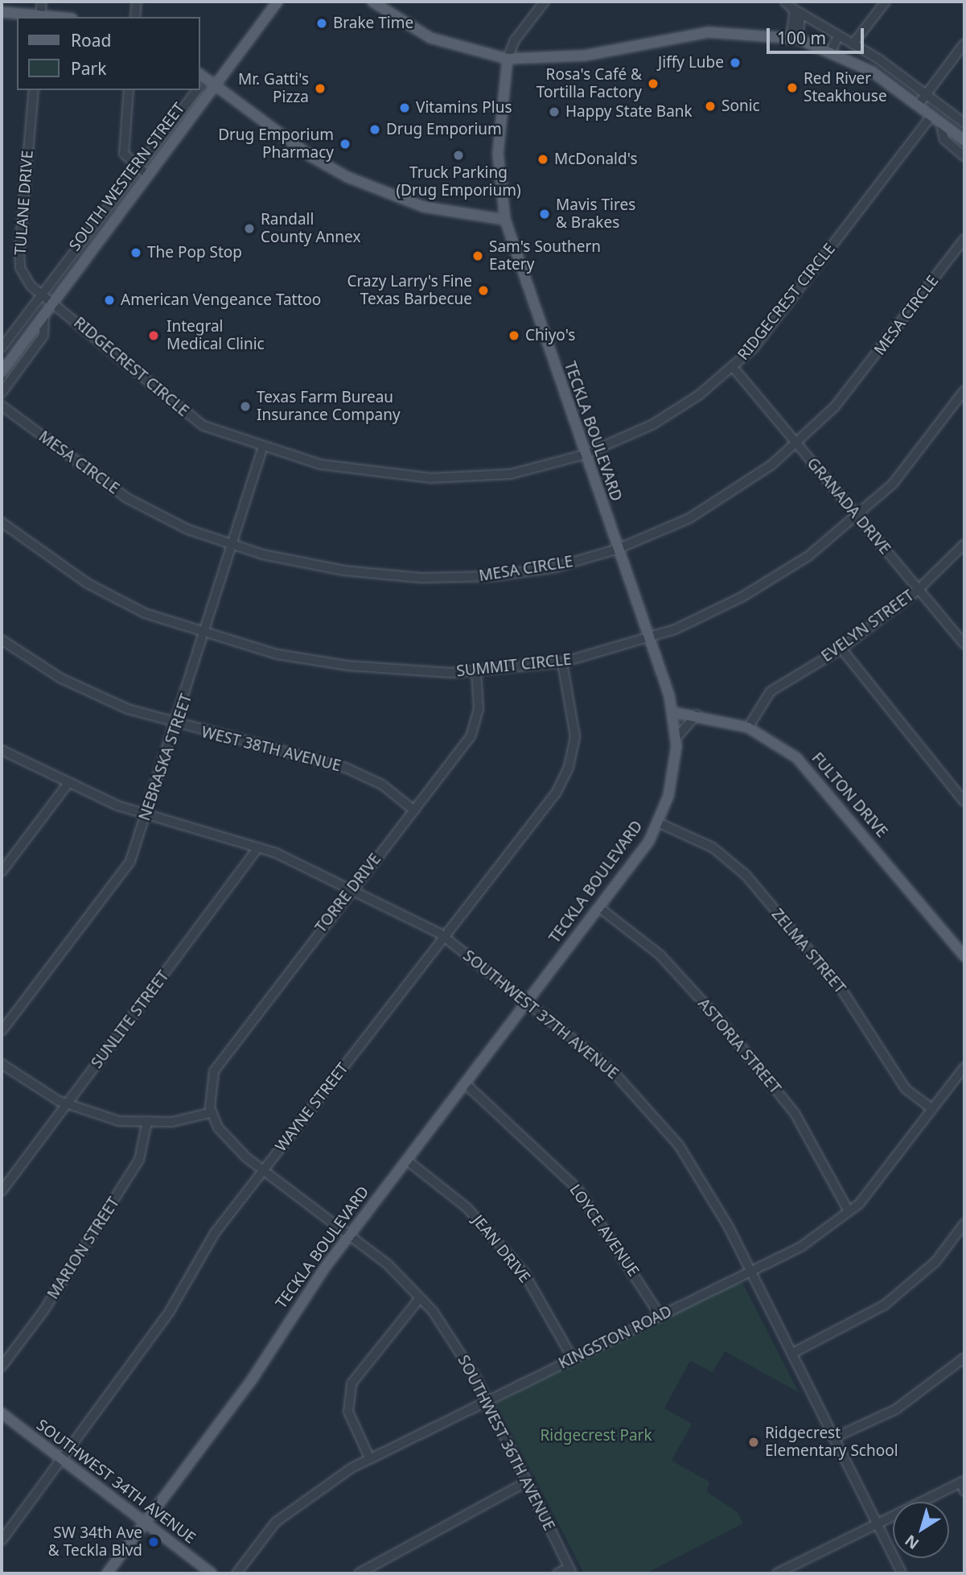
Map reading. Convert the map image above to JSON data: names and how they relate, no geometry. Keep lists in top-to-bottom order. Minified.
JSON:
{"streets":{"main road":["SOUTH WESTERN STREET","TECKLA BOULEVARD","FULTON DRIVE","SOUTHWEST 34TH AVENUE"],"street":["TULANE DRIVE","RIDGECREST CIRCLE","MESA CIRCLE","GRANADA DRIVE","EVELYN STREET","SUMMIT CIRCLE","WEST 38TH AVENUE","NEBRASKA STREET","TORRE DRIVE","ZELMA STREET","SOUTHWEST 37TH AVENUE","SUNLITE STREET","ASTORIA STREET","WAYNE STREET","LOYCE AVENUE","MARION STREET","JEAN DRIVE","KINGSTON ROAD","SOUTHWEST 36TH AVENUE"]},"crossings":[["SOUTH WESTERN STREET","TULANE DRIVE"],["SOUTH WESTERN STREET","RIDGECREST CIRCLE"],["TULANE DRIVE","RIDGECREST CIRCLE"],["RIDGECREST CIRCLE","TECKLA BOULEVARD"],["RIDGECREST CIRCLE","GRANADA DRIVE"],["RIDGECREST CIRCLE","NEBRASKA STREET"],["MESA CIRCLE","TECKLA BOULEVARD"],["MESA CIRCLE","GRANADA DRIVE"],["MESA CIRCLE","NEBRASKA STREET"],["TECKLA BOULEVARD","SUMMIT CIRCLE"],["TECKLA BOULEVARD","FULTON DRIVE"],["TECKLA BOULEVARD","ZELMA STREET"],["TECKLA BOULEVARD","SOUTHWEST 37TH AVENUE"],["TECKLA BOULEVARD","ASTORIA STREET"],["TECKLA BOULEVARD","LOYCE AVENUE"],["TECKLA BOULEVARD","JEAN DRIVE"],["TECKLA BOULEVARD","SOUTHWEST 36TH AVENUE"],["TECKLA BOULEVARD","SOUTHWEST 34TH AVENUE"],["GRANADA DRIVE","EVELYN STREET"],["GRANADA DRIVE","SUMMIT CIRCLE"],["EVELYN STREET","FULTON DRIVE"],["SUMMIT CIRCLE","NEBRASKA STREET"],["SUMMIT CIRCLE","TORRE DRIVE"],["SUMMIT CIRCLE","WAYNE STREET"],["WEST 38TH AVENUE","NEBRASKA STREET"],["WEST 38TH AVENUE","TORRE DRIVE"],["NEBRASKA STREET","SOUTHWEST 37TH AVENUE"],["TORRE DRIVE","SOUTHWEST 37TH AVENUE"],["TORRE DRIVE","SOUTHWEST 36TH AVENUE"],["ZELMA STREET","KINGSTON ROAD"],["SOUTHWEST 37TH AVENUE","SUNLITE STREET"],["SOUTHWEST 37TH AVENUE","WAYNE STREET"],["SOUTHWEST 37TH AVENUE","KINGSTON ROAD"],["ASTORIA STREET","KINGSTON ROAD"],["WAYNE STREET","SOUTHWEST 36TH AVENUE"],["WAYNE STREET","SOUTHWEST 34TH AVENUE"],["LOYCE AVENUE","KINGSTON ROAD"],["JEAN DRIVE","KINGSTON ROAD"],["KINGSTON ROAD","SOUTHWEST 36TH AVENUE"]],"parks":["Ridgecrest Park"],"places":["Brake Time","Jiffy Lube","Rosa's Café & Tortilla Factory","Red River Steakhouse","Mr. Gatti's Pizza","Sonic","Vitamins Plus","Happy State Bank","Drug Emporium","Drug Emporium Pharmacy","Truck Parking (Drug Emporium)","McDonald's","Mavis Tires & Brakes","Randall County Annex","The Pop Stop","Sam's Southern Eatery","Crazy Larry's Fine Texas Barbecue","American Vengeance Tattoo","Integral Medical Clinic","Chiyo's","Texas Farm Bureau Insurance Company","Ridgecrest Elementary School","SW 34th Ave & Teckla Blvd"],"legend":["Road","Park"],"scale_bar":"100 m","north":"bottom left"}
